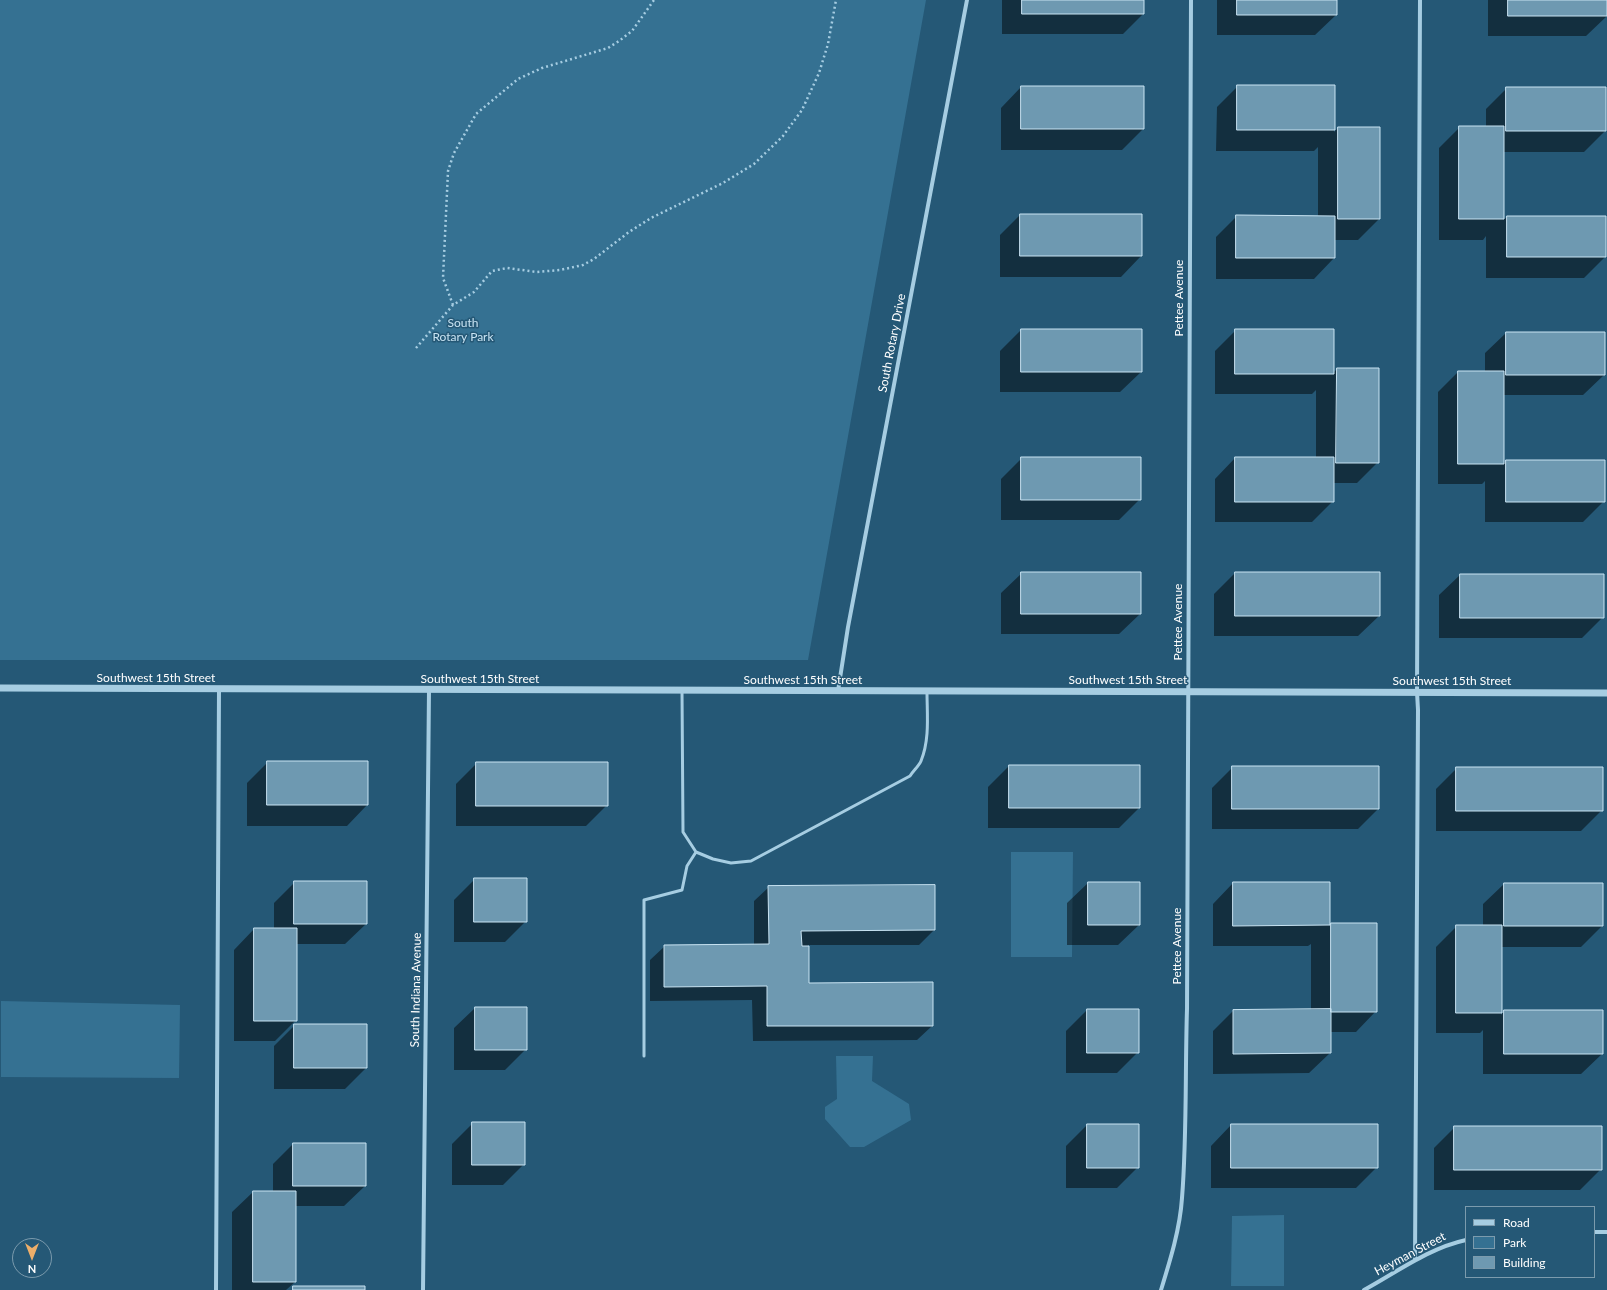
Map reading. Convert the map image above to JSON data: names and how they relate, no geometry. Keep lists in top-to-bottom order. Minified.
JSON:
{"streets":{"street":["Pettee Avenue","South Rotary Drive","Southwest 15th Street","South Indiana Avenue","Heyman Street"]},"crossings":[["Pettee Avenue","Southwest 15th Street"],["South Rotary Drive","Southwest 15th Street"],["Southwest 15th Street","South Indiana Avenue"]],"parks":["South Rotary Park"],"legend":["Road","Park","Building"],"north":"bottom"}
